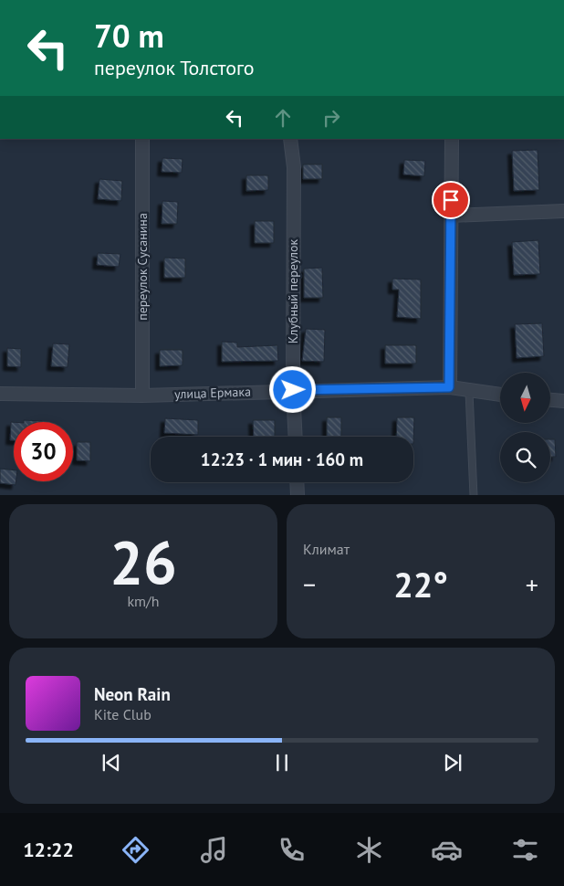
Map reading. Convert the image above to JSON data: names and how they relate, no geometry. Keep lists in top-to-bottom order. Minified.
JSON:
{"streets":{"street":["переулок Сусанина","Клубный переулок","улица Ермака"]},"crossings":[["переулок Сусанина","улица Ермака"],["Клубный переулок","улица Ермака"]],"north":"bottom","page":{"turn":["70 m","переулок Толстого"],"limit":"30","trip":"12:23 · 1 мин · 160 m","tile":[["26","km/h"],"Климат"],"heat":["−","22°","+"],"song":["Neon Rain","Kite Club"],"tabs":"12:22"}}
